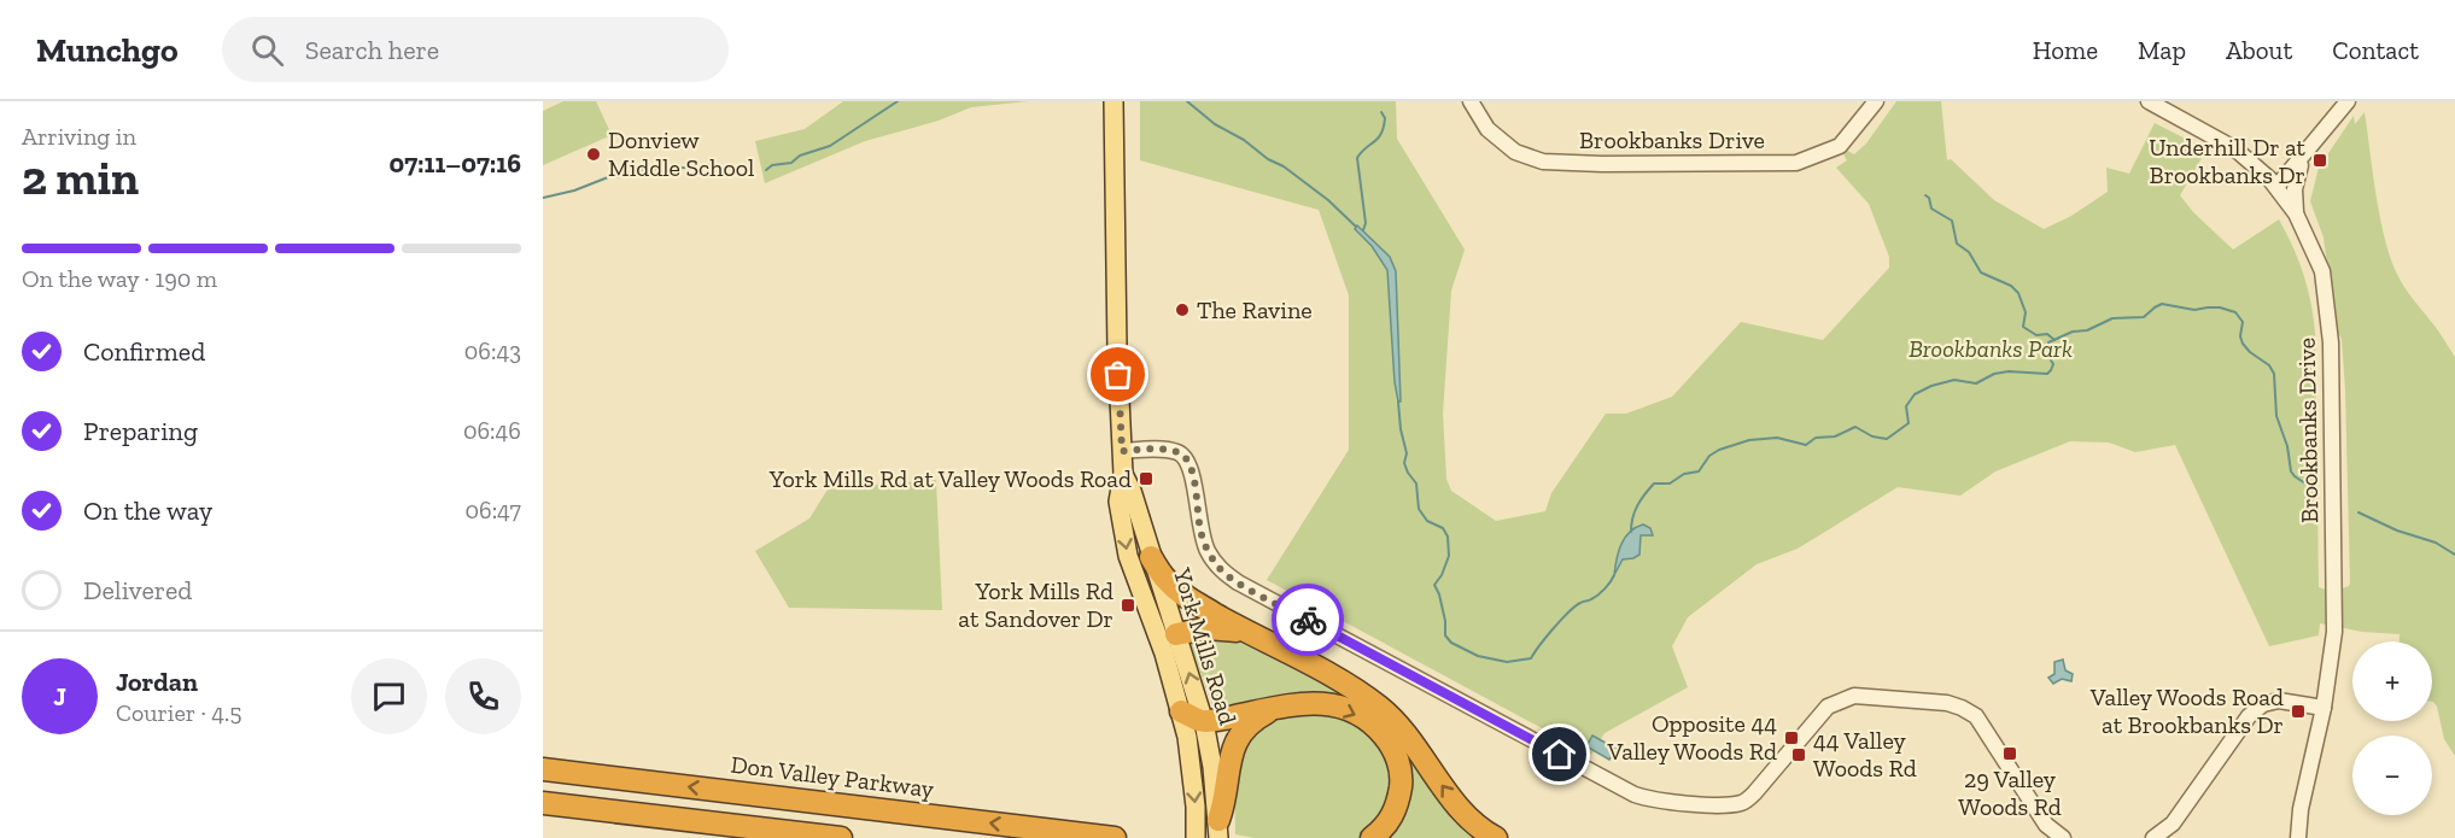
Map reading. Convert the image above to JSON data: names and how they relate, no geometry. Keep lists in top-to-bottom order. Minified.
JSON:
{"streets":{"highway":["Don Valley Parkway"],"main road":["York Mills Road"],"street":["Brookbanks Drive"]},"parks":["Brookbanks Park"],"places":{"other":["Donview Middle School","The Ravine"],"transit":["Underhill Dr at Brookbanks Dr","York Mills Rd at Valley Woods Road","York Mills Rd at Sandover Dr","Valley Woods Road at Brookbanks Dr","Opposite 44 Valley Woods Rd","29 Valley Woods Rd","44 Valley Woods Rd"]},"page":{"header":"Munchgo","search":"Search here","nav":["Home","Map","About","Contact"],"heading":["2 min","Arriving in","07:11–07:16"],"panel":["Jordan","Courier · 4.5"],"bar":"On the way · 190 m","list":[["Confirmed","06:43"],["Preparing","06:46"],["On the way","06:47"],"Delivered"],"map_buttons":["+","−"],"round":"J"}}
